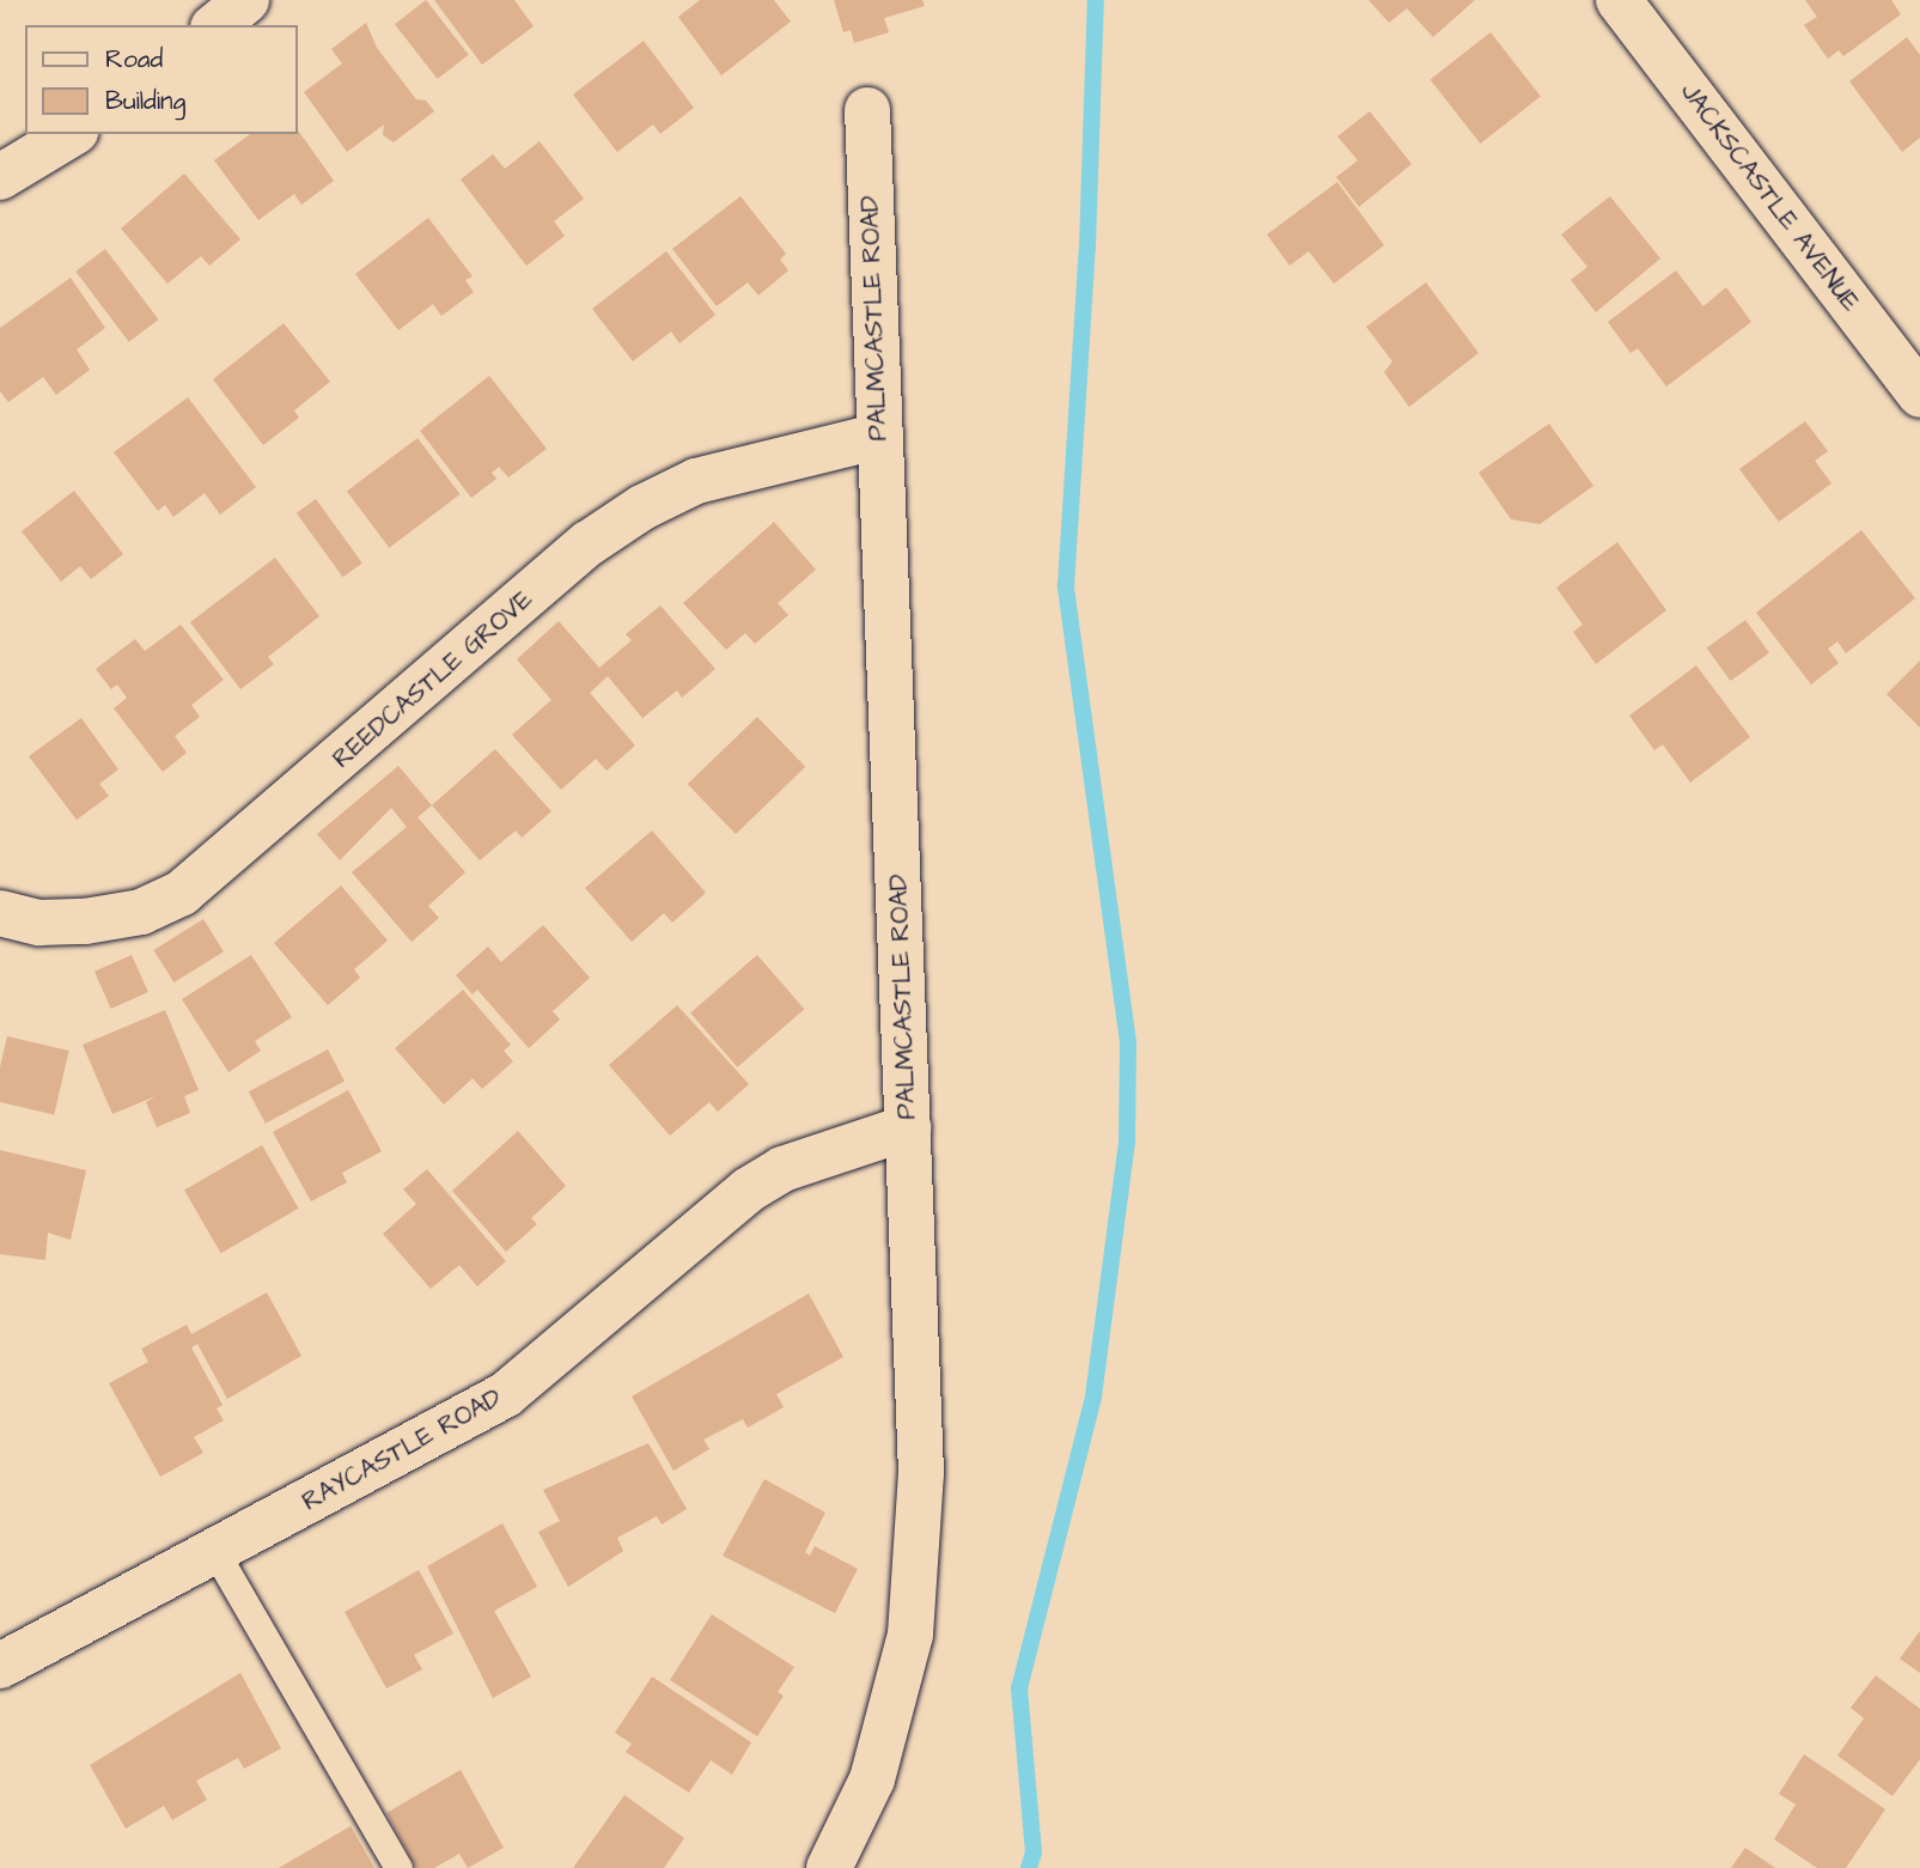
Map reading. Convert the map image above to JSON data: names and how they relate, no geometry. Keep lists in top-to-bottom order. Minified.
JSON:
{"streets":{"street":["JACKSCASTLE AVENUE","PALMCASTLE ROAD","REEDCASTLE GROVE","RAYCASTLE ROAD"]},"crossings":[["PALMCASTLE ROAD","REEDCASTLE GROVE"],["PALMCASTLE ROAD","RAYCASTLE ROAD"]],"legend":["Road","Building"]}
